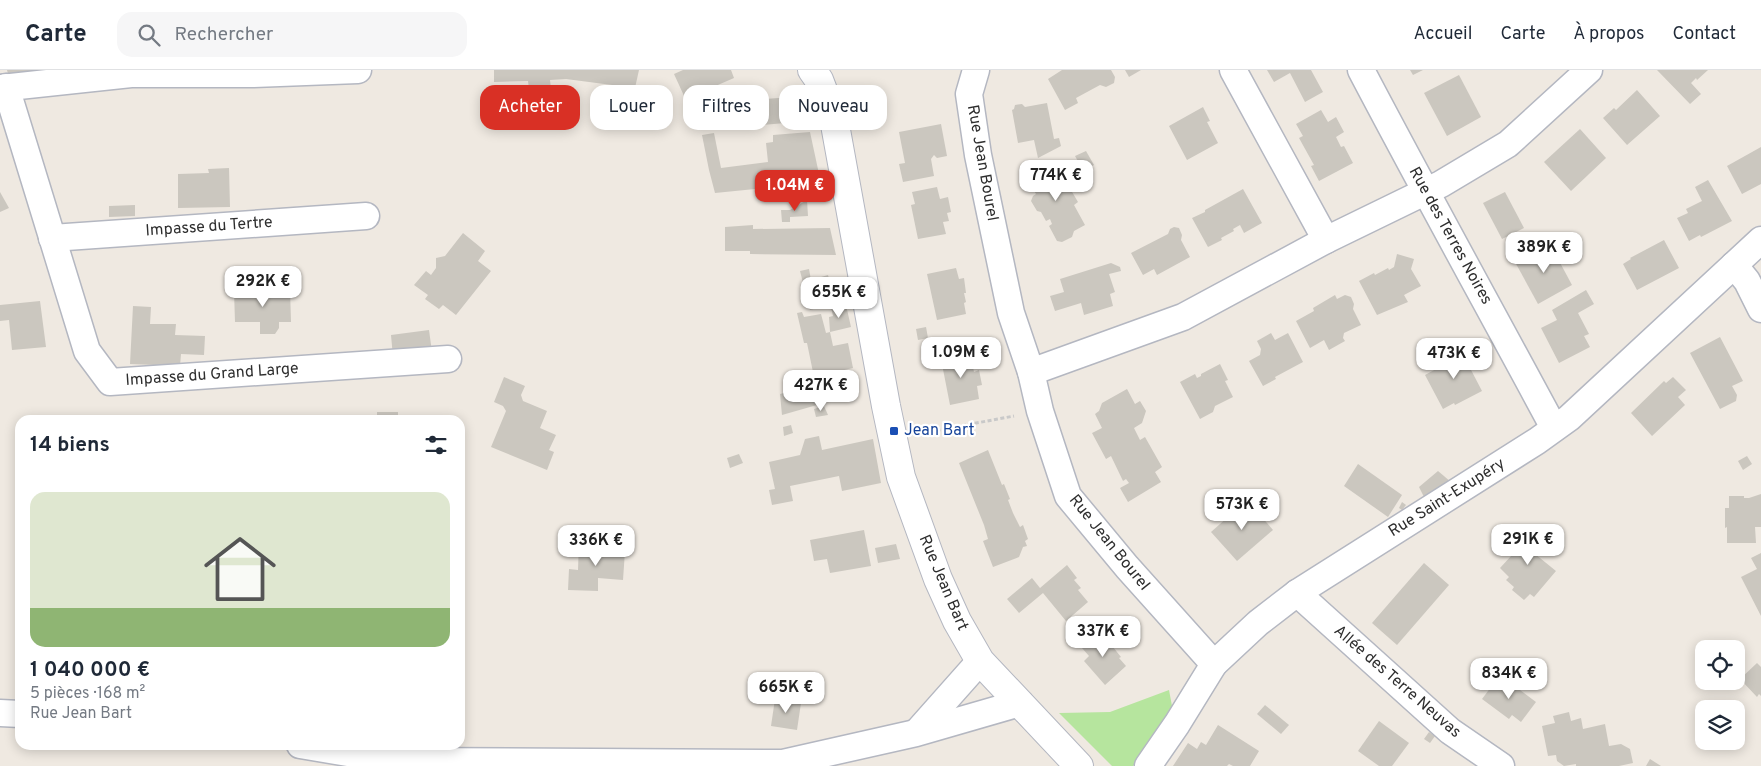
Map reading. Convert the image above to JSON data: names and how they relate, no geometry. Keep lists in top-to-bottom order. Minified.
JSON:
{"streets":{"street":["Rue Jean Bourel","Impasse du Tertre","Rue des Terres Noires","Impasse du Grand Large","Rue Saint-Exupéry","Rue Jean Bart","Allée des Terre Neuvas"]},"crossings":[["Rue Jean Bourel","Rue Saint-Exupéry"],["Impasse du Tertre","Impasse du Grand Large"],["Rue des Terres Noires","Rue Saint-Exupéry"],["Rue Saint-Exupéry","Allée des Terre Neuvas"]],"places":{"transit":["Jean Bart"]},"page":{"header":"Carte","search":"Rechercher","nav":["Accueil","Carte","À propos","Contact"],"chip":["Acheter","Louer","Filtres","Nouveau"],"price":["774K €","1.04M €","389K €","292K €","655K €","1.09M €","473K €","427K €","573K €","291K €","336K €","337K €","834K €","665K €"],"heading":"14 biens","list":[{"name":"1 040 000 €","note":"5 pièces · 168 m² · Rue Jean Bart"}]}}
